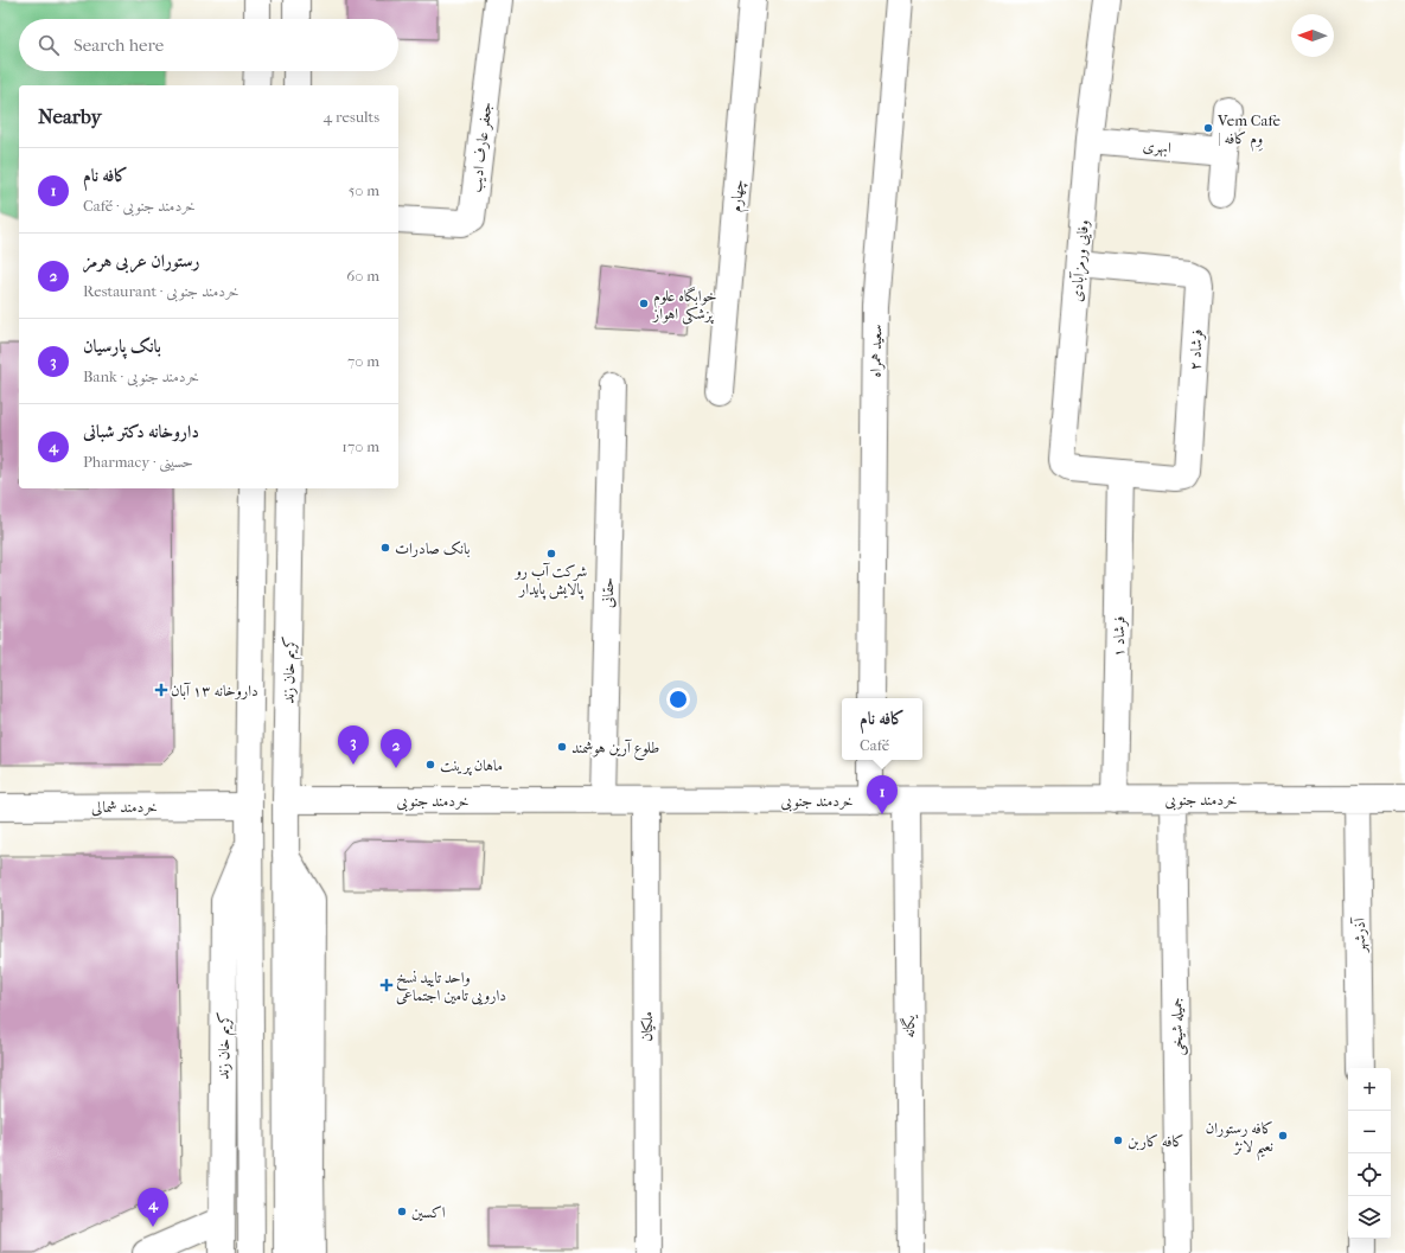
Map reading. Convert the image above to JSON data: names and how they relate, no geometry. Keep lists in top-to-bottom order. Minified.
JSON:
{"streets":{"street":["ابهری","جعفر عارف ادیب","چهارم","وفایی ورمزآبادی","فرشاد ۲","سعید همراه","حقانی","فرشاد ۱","کریم خان زند","خردمند جنوبی","خردمند شمالی","آذرشهر","ملکیان","یگانه","جمیله شیخی"]},"crossings":[["ابهری","وفایی ورمزآبادی"],["وفایی ورمزآبادی","فرشاد ۲"],["وفایی ورمزآبادی","فرشاد ۱"],["فرشاد ۲","فرشاد ۱"],["حقانی","خردمند جنوبی"],["فرشاد ۱","خردمند جنوبی"],["کریم خان زند","خردمند جنوبی"],["کریم خان زند","خردمند شمالی"],["خردمند جنوبی","آذرشهر"],["خردمند جنوبی","ملکیان"],["خردمند جنوبی","یگانه"],["خردمند جنوبی","جمیله شیخی"]],"places":{"other":["Vem Cafe | وِم کافه","خوابگاه علوم پزشکی اهواز","بانک صادرات","شرکت آب رو پالایش پایدار","طلوع آرین هوشمند","ماهان پرینت","کافه رستوران نعیم لانژ","کافه کاربن","اكسين"],"health":["داروخانه ۱۳ آبان","واحد تایید نسخ دارویی تامین اجتماعی"]},"north":"left","page":{"search":"Search here","heading":["Nearby","4 results"],"list":[{"mark":"1","name":"کافه نام","note":"Café · خردمند جنوبی","value":"50 m"},{"mark":"2","name":"رستوران عربی هرمز","note":"Restaurant · خردمند جنوبی","value":"60 m"},{"mark":"3","name":"بانک پارسیان","note":"Bank · خردمند جنوبی","value":"70 m"},{"mark":"4","name":"داروخانه دکتر شبانی","note":"Pharmacy · حسینی","value":"170 m"}],"popup":["کافه نام","Café"],"pins":["3","2","1","4"],"map_buttons":["+","−"]}}
